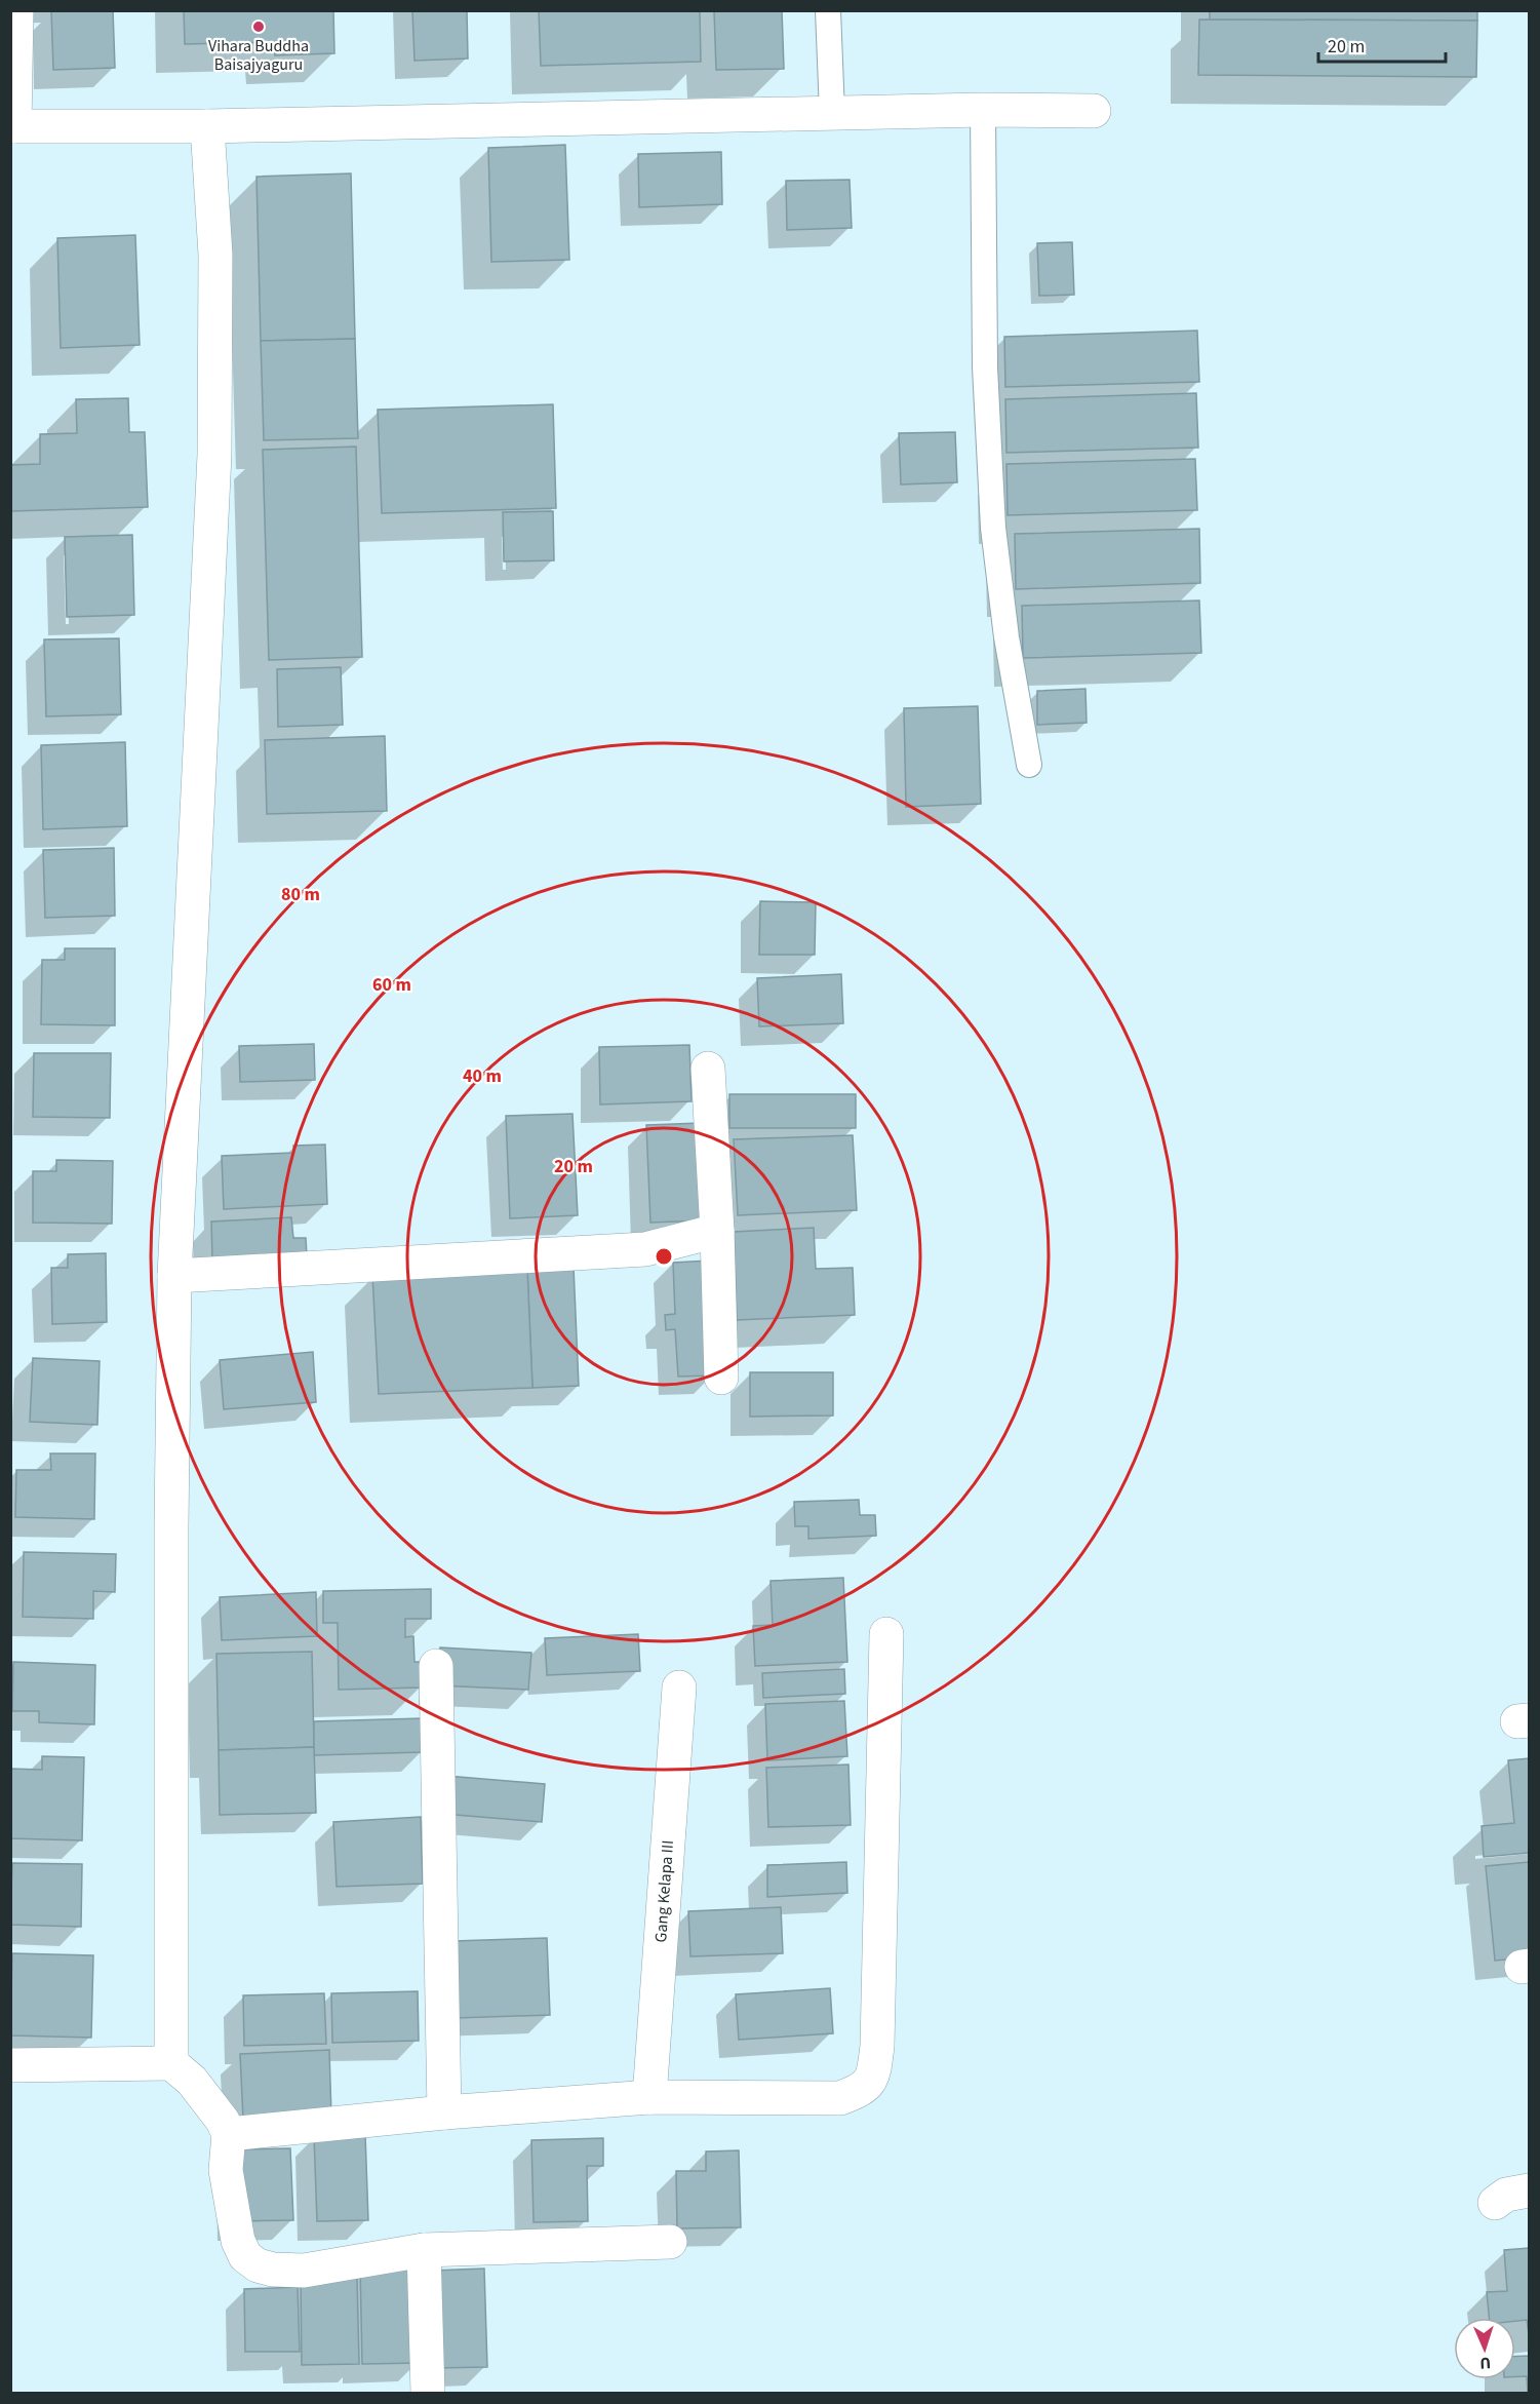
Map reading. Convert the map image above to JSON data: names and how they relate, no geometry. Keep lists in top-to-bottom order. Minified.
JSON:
{"streets":{"street":["Gang Kelapa III"]},"places":["Vihara Buddha Baisajyaguru"],"scale_bar":"20 m","north":"bottom","rings":["80 m","60 m","40 m","20 m"]}
